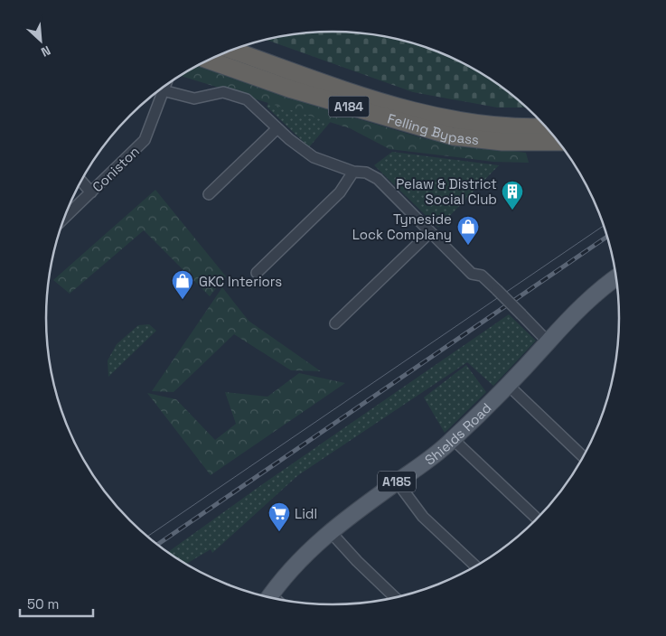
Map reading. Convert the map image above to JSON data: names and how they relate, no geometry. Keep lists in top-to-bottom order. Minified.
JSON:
{"streets":{"highway":["A184","Felling Bypass"],"main road":["Shields Road","A185"],"street":["Coniston"]},"places":{"building":["Pelaw & District Social Club"],"shop":["Tyneside Lock Complany","GKC Interiors"],"supermarket":["Lidl"]},"scale_bar":"50 m","north":"bottom right"}
